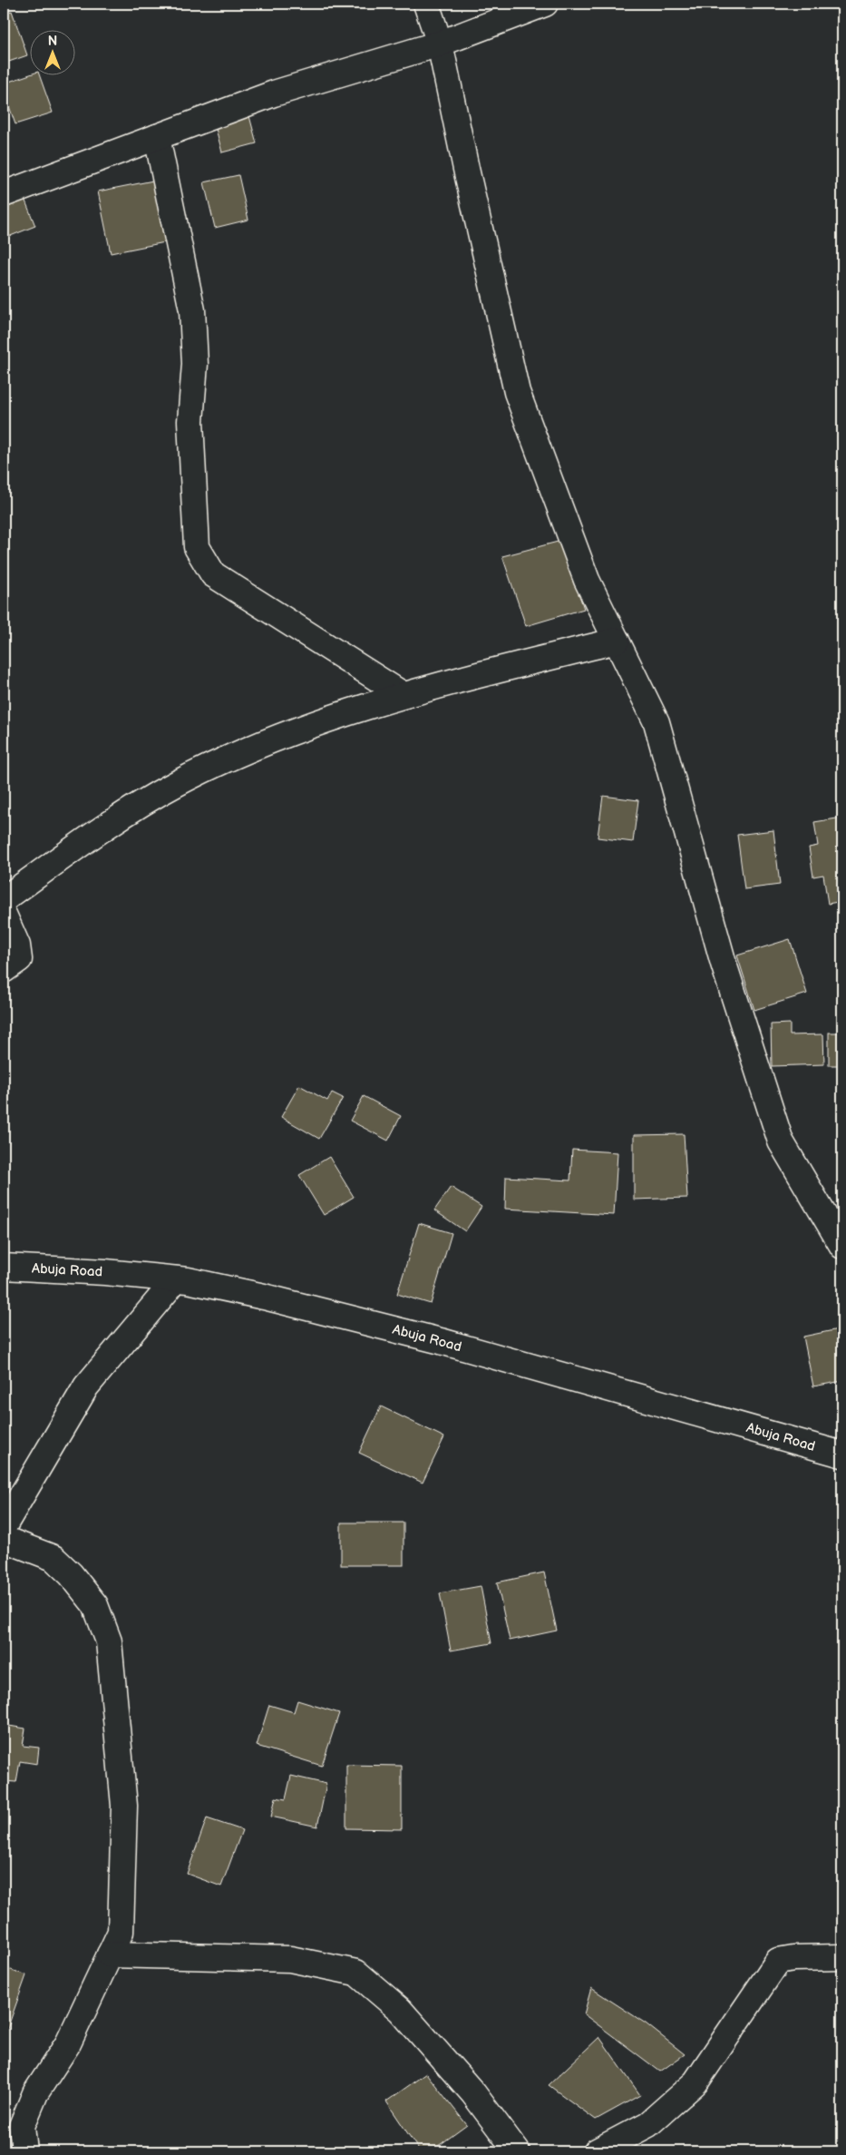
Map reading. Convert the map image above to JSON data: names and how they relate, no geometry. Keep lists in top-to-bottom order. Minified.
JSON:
{"streets":{"street":["Abuja Road"]},"north":"top"}
